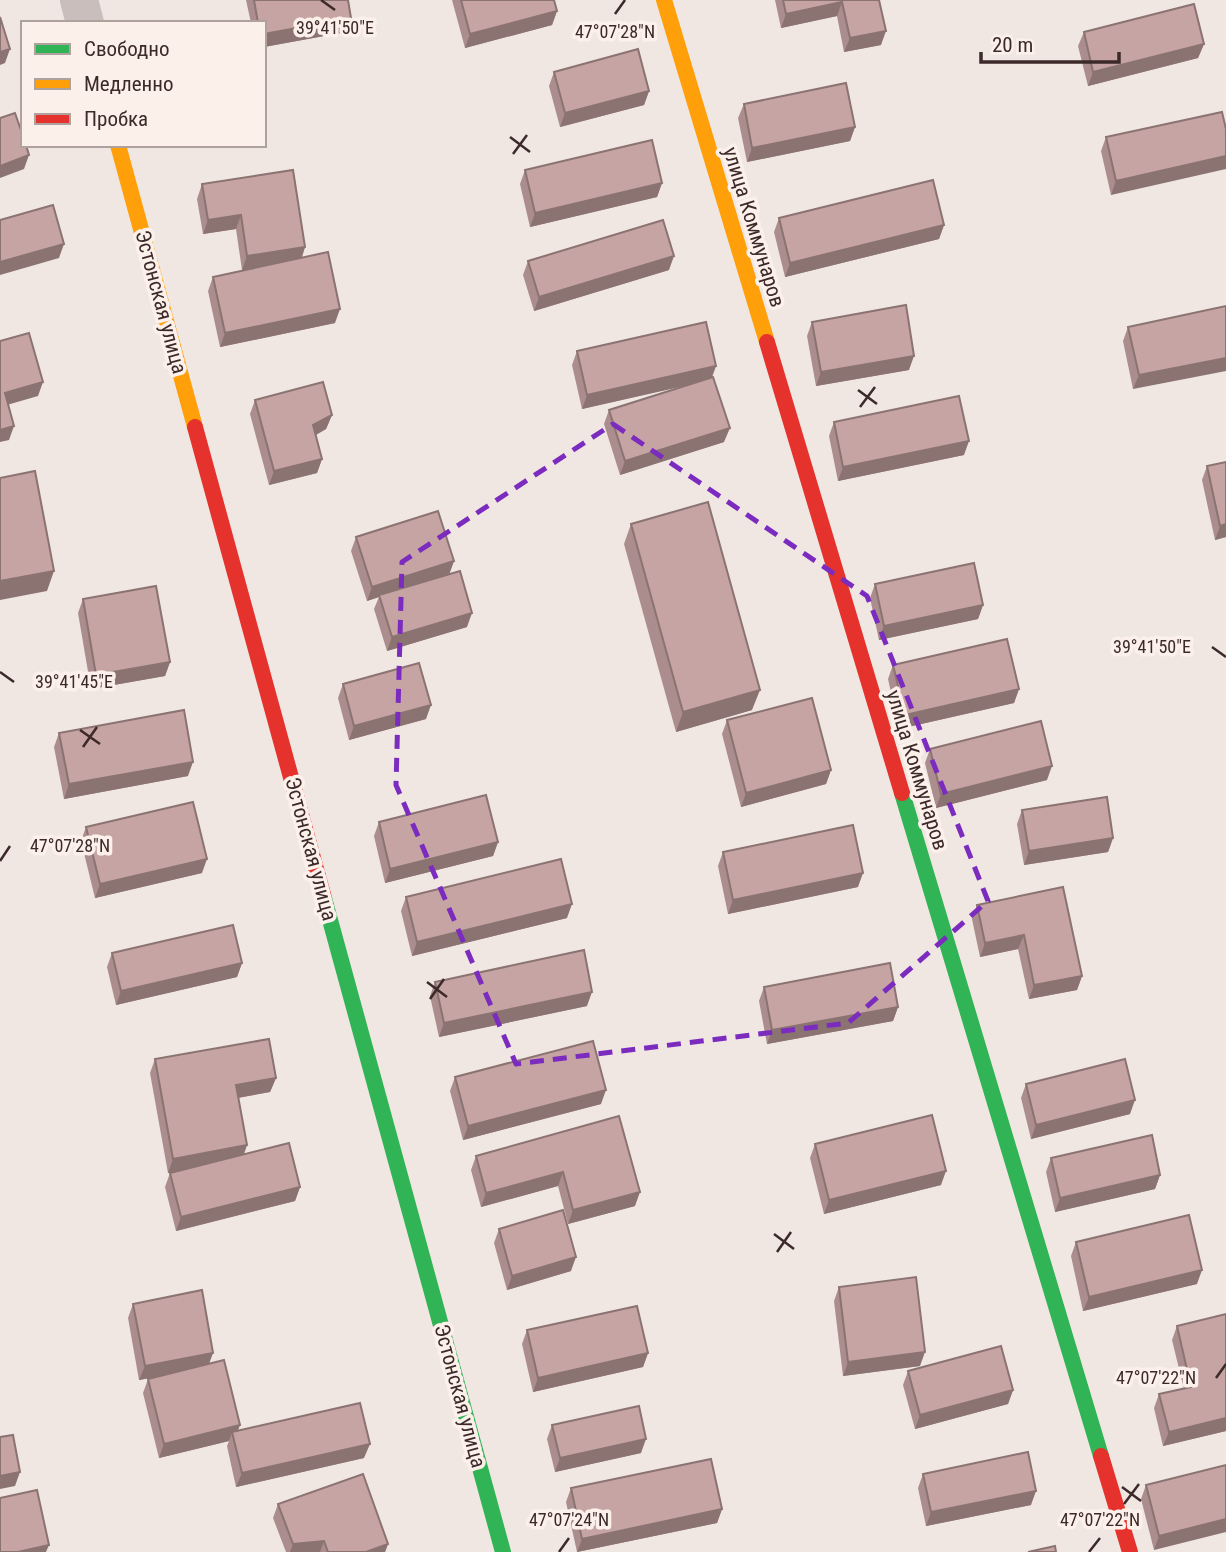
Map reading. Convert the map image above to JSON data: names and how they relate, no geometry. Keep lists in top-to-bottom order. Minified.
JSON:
{"streets":{"street":["улица Коммунаров","Эстонская улица"]},"legend":["Свободно","Медленно","Пробка"],"scale_bar":"20 m","coordinates":["39°41'50\"E","47°07'28\"N","39°41'45\"E","47°07'22\"N","47°07'24\"N"]}
